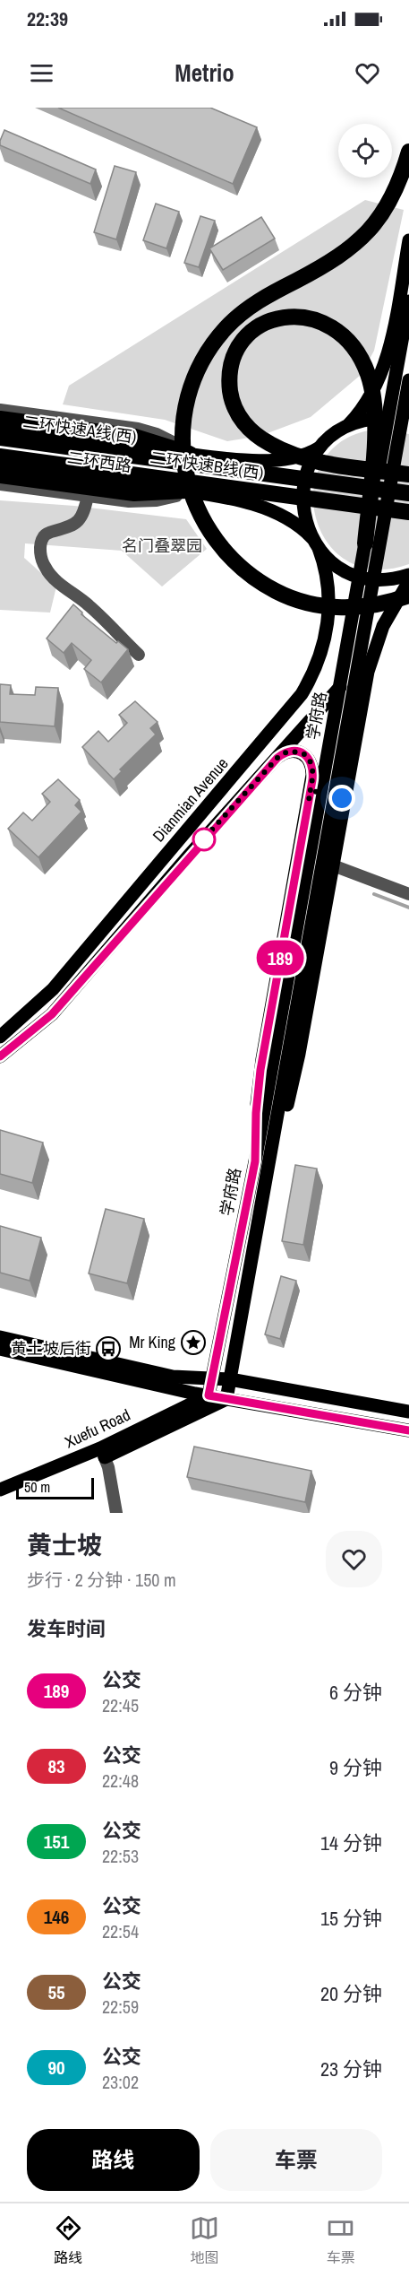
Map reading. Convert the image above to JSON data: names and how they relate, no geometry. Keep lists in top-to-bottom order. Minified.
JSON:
{"streets":{"highway":["二环快速A线(西)","二环快速B线(西)"],"main road":["二环西路","学府路","Dianmian Avenue","Xuefu Road"]},"crossings":[["二环西路","Dianmian Avenue"],["学府路","Xuefu Road"]],"parks":["名门叠翠园"],"places":{"place":["Mr King"],"bus stop":["黄土坡后街"]},"lines":["bus line 189"],"scale_bar":"50 m","page":{"status":"22:39","header":"Metrio","on_map":"189","scale":"50 m","heading":[["黄士坡","步行 · 2 分钟 · 150 m"],"发车时间"],"list":[{"mark":"189","name":"公交","note":"22:45","value":"6 分钟"},{"mark":"83","name":"公交","note":"22:48","value":"9 分钟"},{"mark":"151","name":"公交","note":"22:53","value":"14 分钟"},{"mark":"146","name":"公交","note":"22:54","value":"15 分钟"},{"mark":"55","name":"公交","note":"22:59","value":"20 分钟"},{"mark":"90","name":"公交","note":"23:02","value":"23 分钟"}],"buttons":["路线","车票"],"tabs":["路线","地图","车票"]}}
